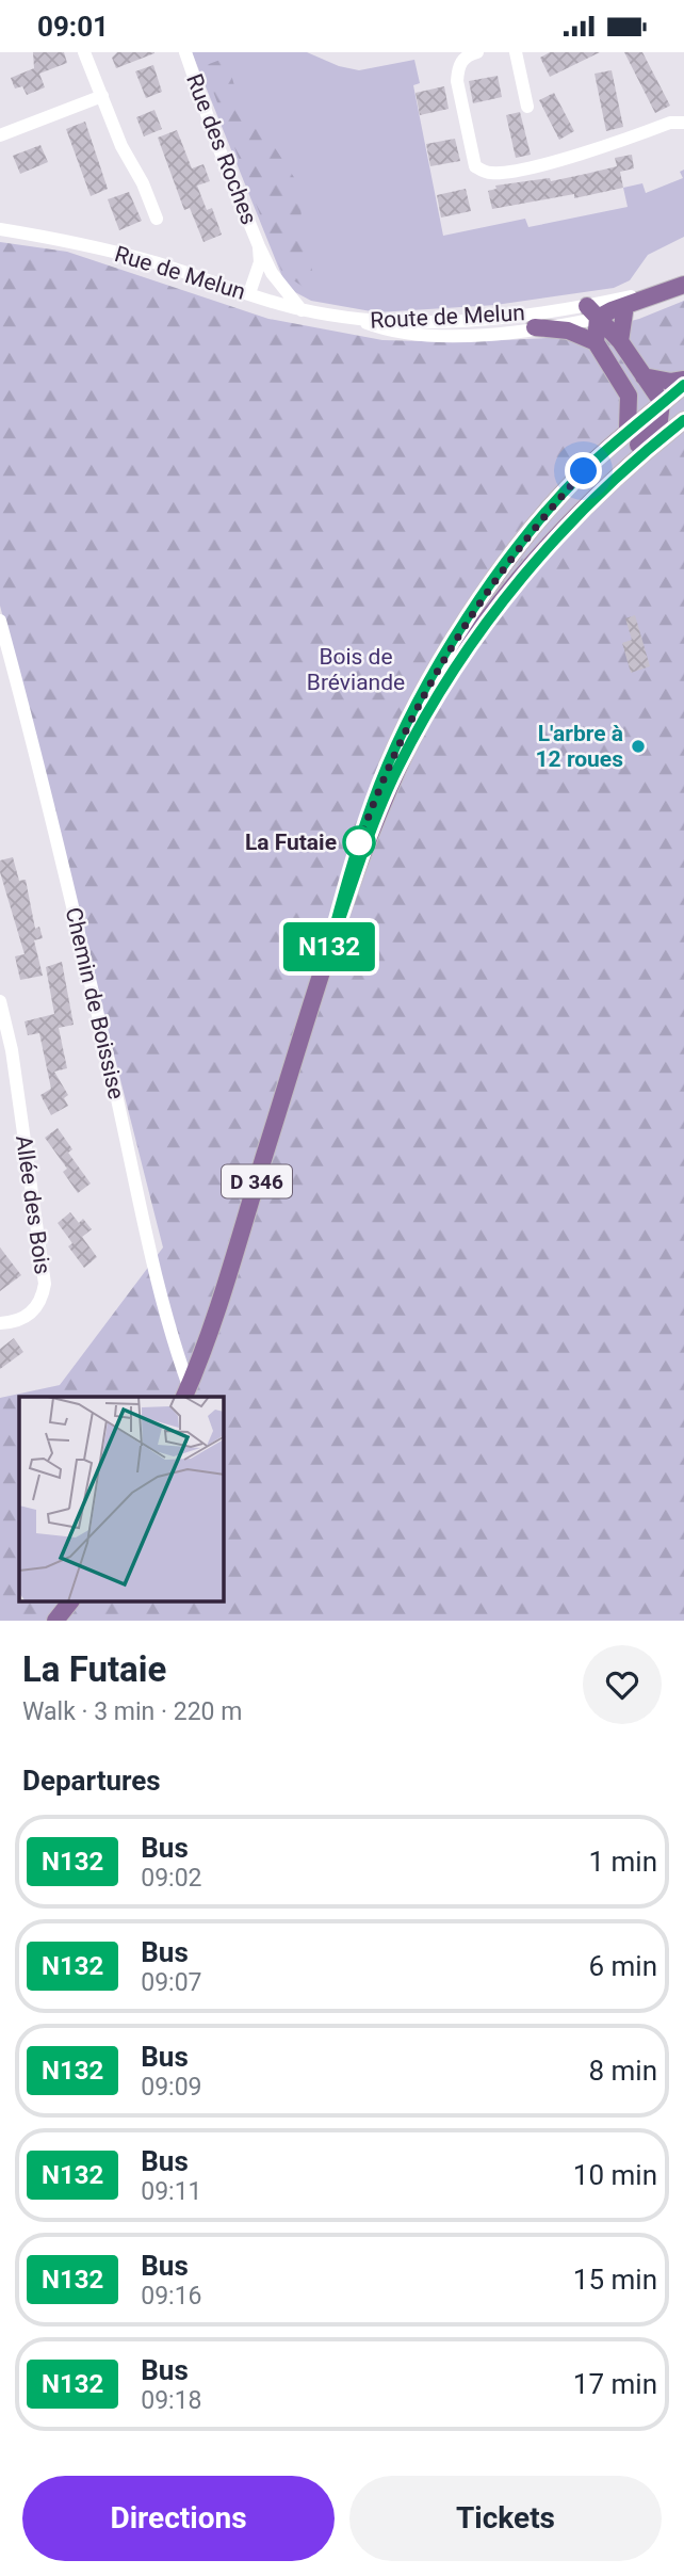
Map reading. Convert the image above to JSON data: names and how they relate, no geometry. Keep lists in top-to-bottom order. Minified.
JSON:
{"streets":{"main road":["D 346"],"street":["Rue des Roches","Rue de Melun","Route de Melun","Chemin de Boissise","Allée des Bois"]},"crossings":[["Rue des Roches","Rue de Melun"],["Rue de Melun","Route de Melun"],["Chemin de Boissise","D 346"]],"parks":["Bois de Bréviande"],"places":["L'arbre à 12 roues","La Futaie"],"lines":["bus line N132"],"page":{"status":"09:01","on_map":"N132","heading":[["La Futaie","Walk · 3 min · 220 m"],"Departures"],"list":[{"mark":"N132","name":"Bus","note":"09:02","value":"1 min"},{"mark":"N132","name":"Bus","note":"09:07","value":"6 min"},{"mark":"N132","name":"Bus","note":"09:09","value":"8 min"},{"mark":"N132","name":"Bus","note":"09:11","value":"10 min"},{"mark":"N132","name":"Bus","note":"09:16","value":"15 min"},{"mark":"N132","name":"Bus","note":"09:18","value":"17 min"}],"buttons":["Directions","Tickets"]}}
